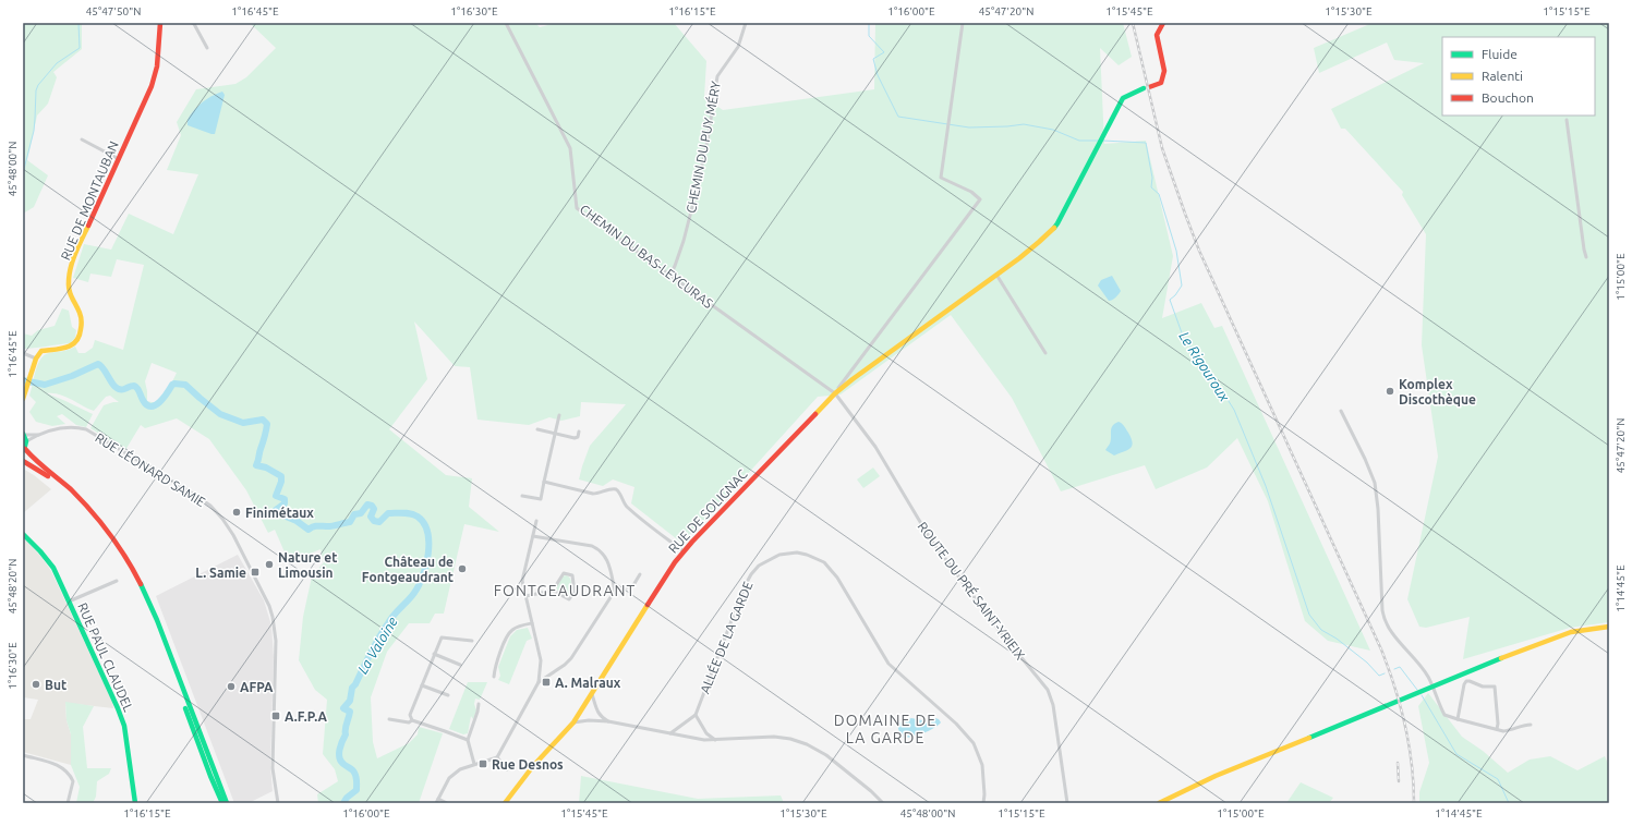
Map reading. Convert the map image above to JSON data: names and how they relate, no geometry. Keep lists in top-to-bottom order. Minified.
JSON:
{"streets":{"street":["CHEMIN DU PUY MÉRY","RUE DE MONTAUBAN","CHEMIN DU BAS-LEYCURAS","RUE LÉONARD SAMIE","RUE DE SOLIGNAC","ROUTE DU PRÉ SAINT-YRIEIX","ALLÉE DE LA GARDE","RUE PAUL CLAUDEL"]},"crossings":[["CHEMIN DU PUY MÉRY","CHEMIN DU BAS-LEYCURAS"],["CHEMIN DU BAS-LEYCURAS","RUE DE SOLIGNAC"],["CHEMIN DU BAS-LEYCURAS","ROUTE DU PRÉ SAINT-YRIEIX"],["RUE DE SOLIGNAC","ROUTE DU PRÉ SAINT-YRIEIX"]],"districts":["FONTGEAUDRANT","DOMAINE DE LA GARDE"],"water":["Le Rigouroux","La Valoine"],"places":{"other":["Komplex Discothèque","Finimétaux","Nature et Limousin","Château de Fontgeaudrant","But","AFPA"],"transit":["L. Samie","A. Malraux","A.F.P.A","Rue Desnos"]},"legend":["Fluide","Ralenti","Bouchon"],"coordinates":["45°47'50\"N","1°16'45\"E","1°16'30\"E","1°16'15\"E","1°16'00\"E","45°47'20\"N","1°15'45\"E","1°15'30\"E","1°15'15\"E","45°48'00\"N","1°15'00\"E","45°48'20\"N","1°14'45\"E"]}
